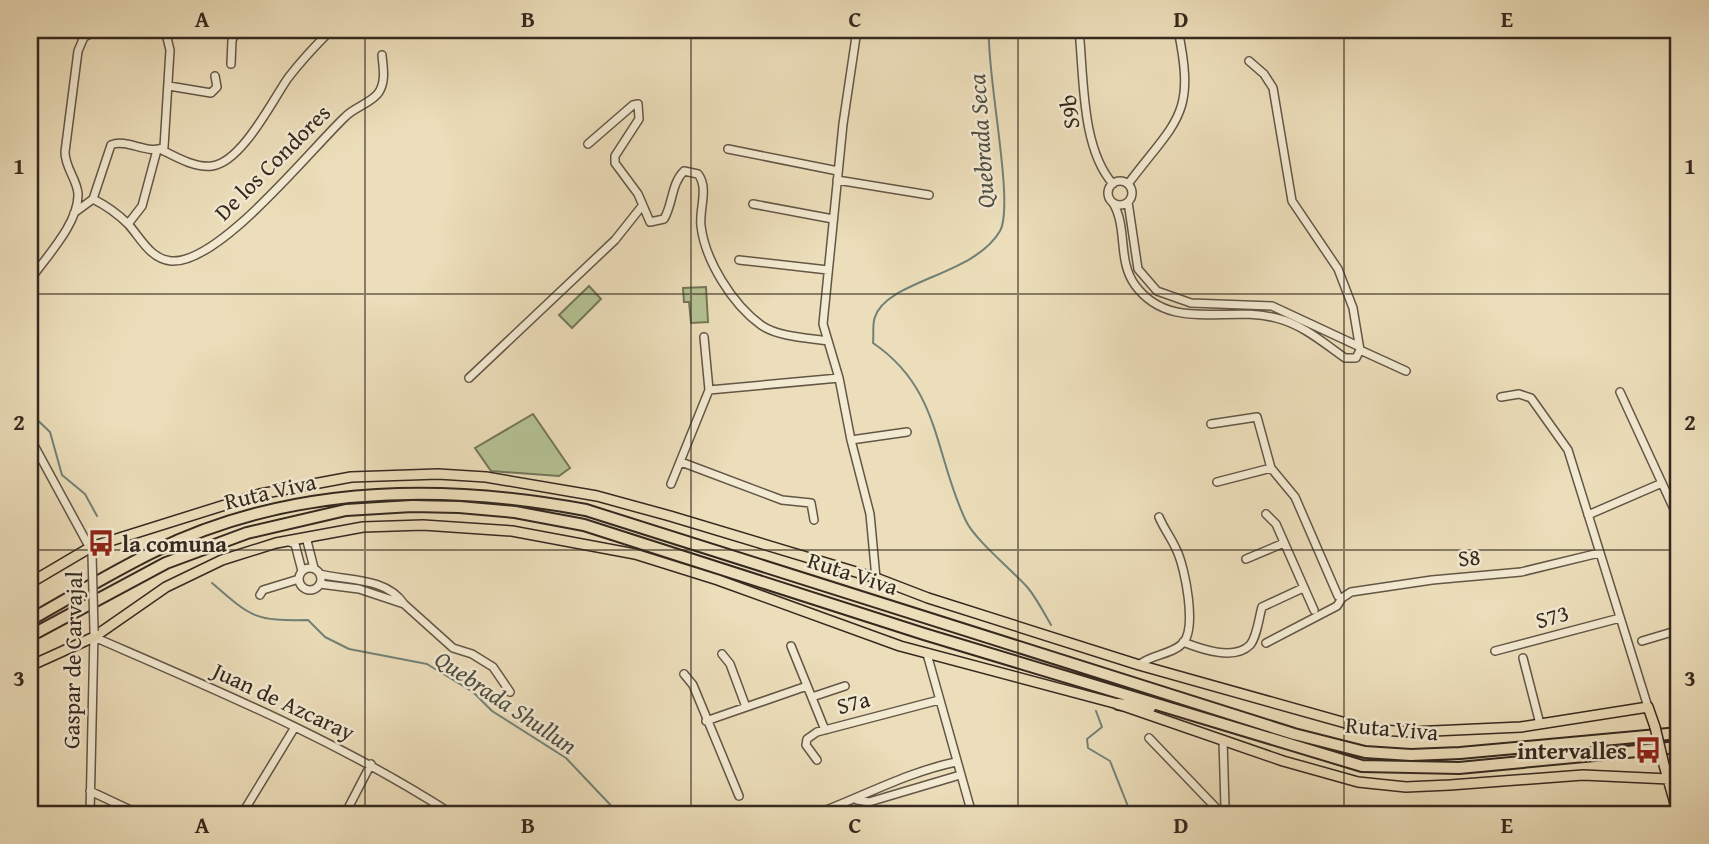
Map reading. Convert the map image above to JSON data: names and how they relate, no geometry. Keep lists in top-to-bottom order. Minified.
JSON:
{"streets":{"highway":["Ruta Viva"],"street":["S9b","De los Condores","S8","S73","Gaspar de Carvajal","Juan de Azcaray","S7a"]},"crossings":[["Ruta Viva","Gaspar de Carvajal"],["Gaspar de Carvajal","Juan de Azcaray"]],"water":["Quebrada Seca","Quebrada Shullun"],"places":{"bus stop":["la comuna","intervalles"]},"grid":{"columns":["A","B","C","D","E"],"rows":["1","2","3"]}}
